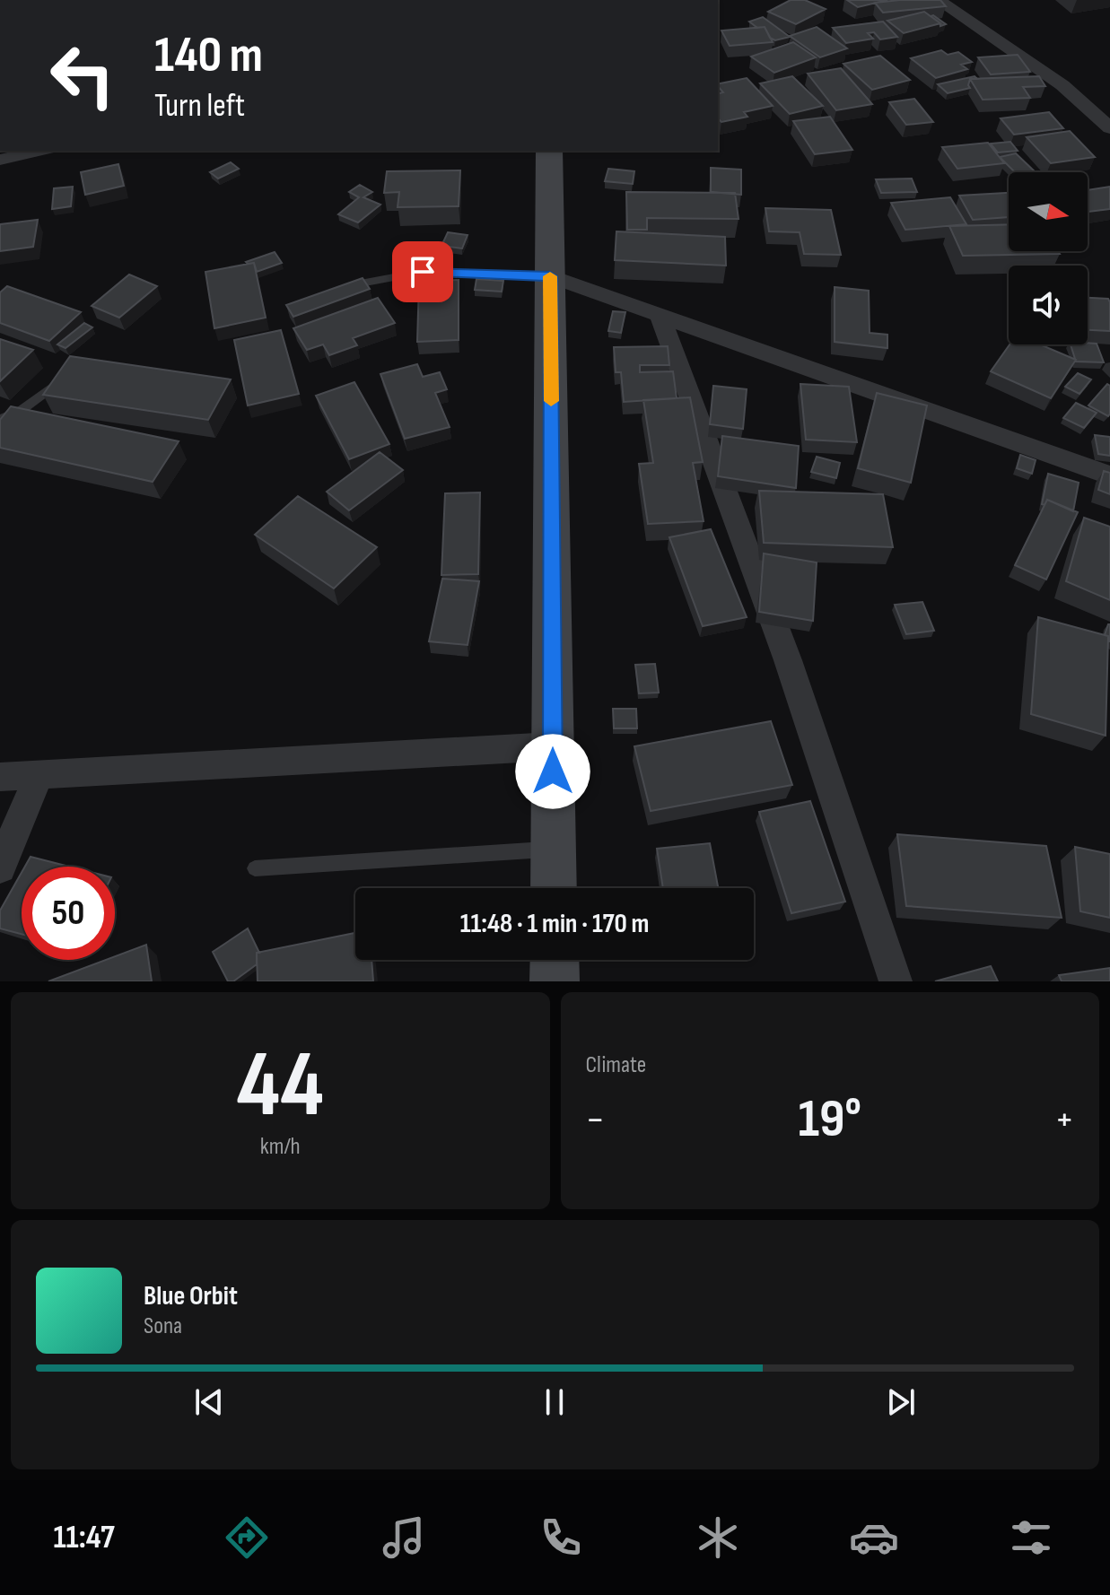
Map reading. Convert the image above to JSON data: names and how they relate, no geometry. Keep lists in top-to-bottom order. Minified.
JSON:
{"north":"right","page":{"turn":["140 m","Turn left"],"limit":"50","trip":"11:48 · 1 min · 170 m","tile":[["44","km/h"],"Climate"],"heat":["−","19°","+"],"song":["Blue Orbit","Sona"],"tabs":"11:47"}}
